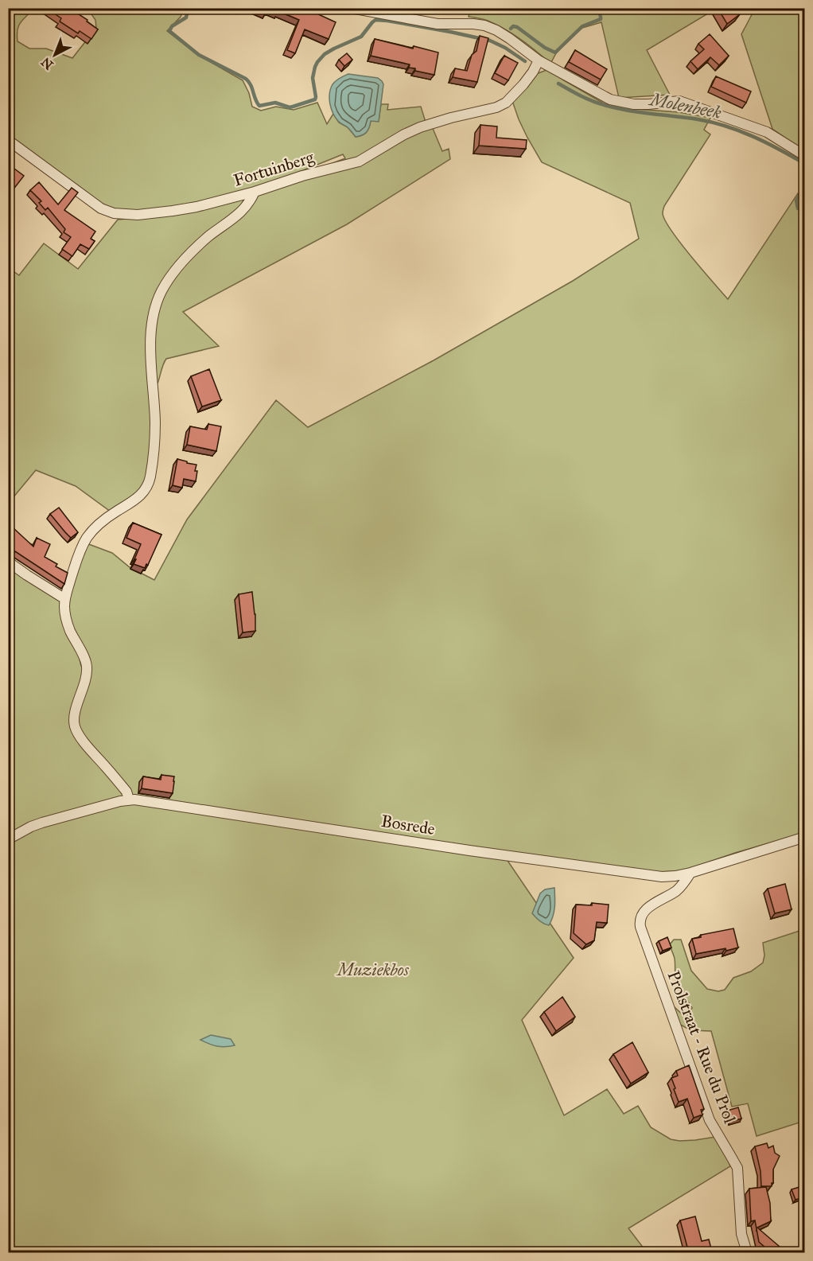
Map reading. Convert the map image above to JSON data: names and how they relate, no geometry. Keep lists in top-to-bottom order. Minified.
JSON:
{"streets":{"street":["Fortuinberg","Bosrede","Prolstraat - Rue du Prol"]},"crossings":[["Bosrede","Prolstraat - Rue du Prol"]],"water":["Molenbeek"],"parks":["Muziekbos"],"north":"bottom left"}
